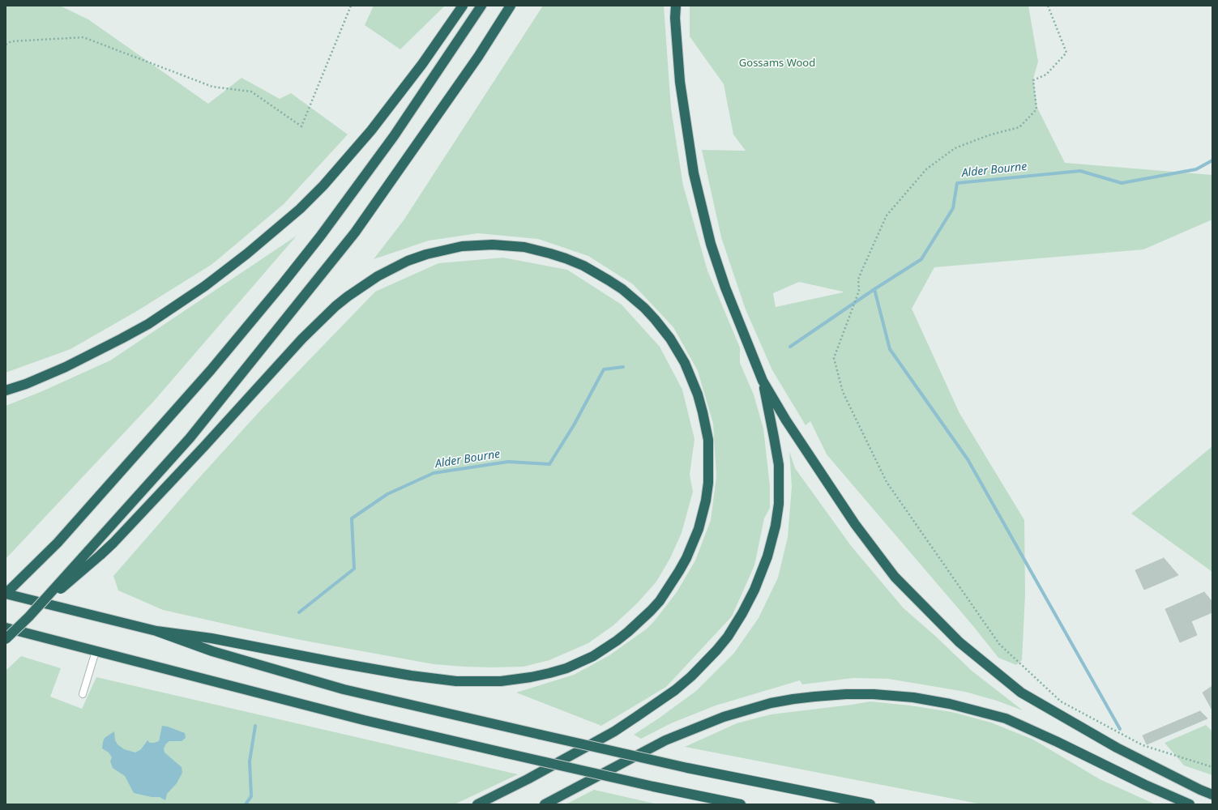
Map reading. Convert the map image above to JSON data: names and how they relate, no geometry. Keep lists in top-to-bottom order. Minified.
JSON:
{"water":["Alder Bourne"],"parks":["Gossams Wood"]}
